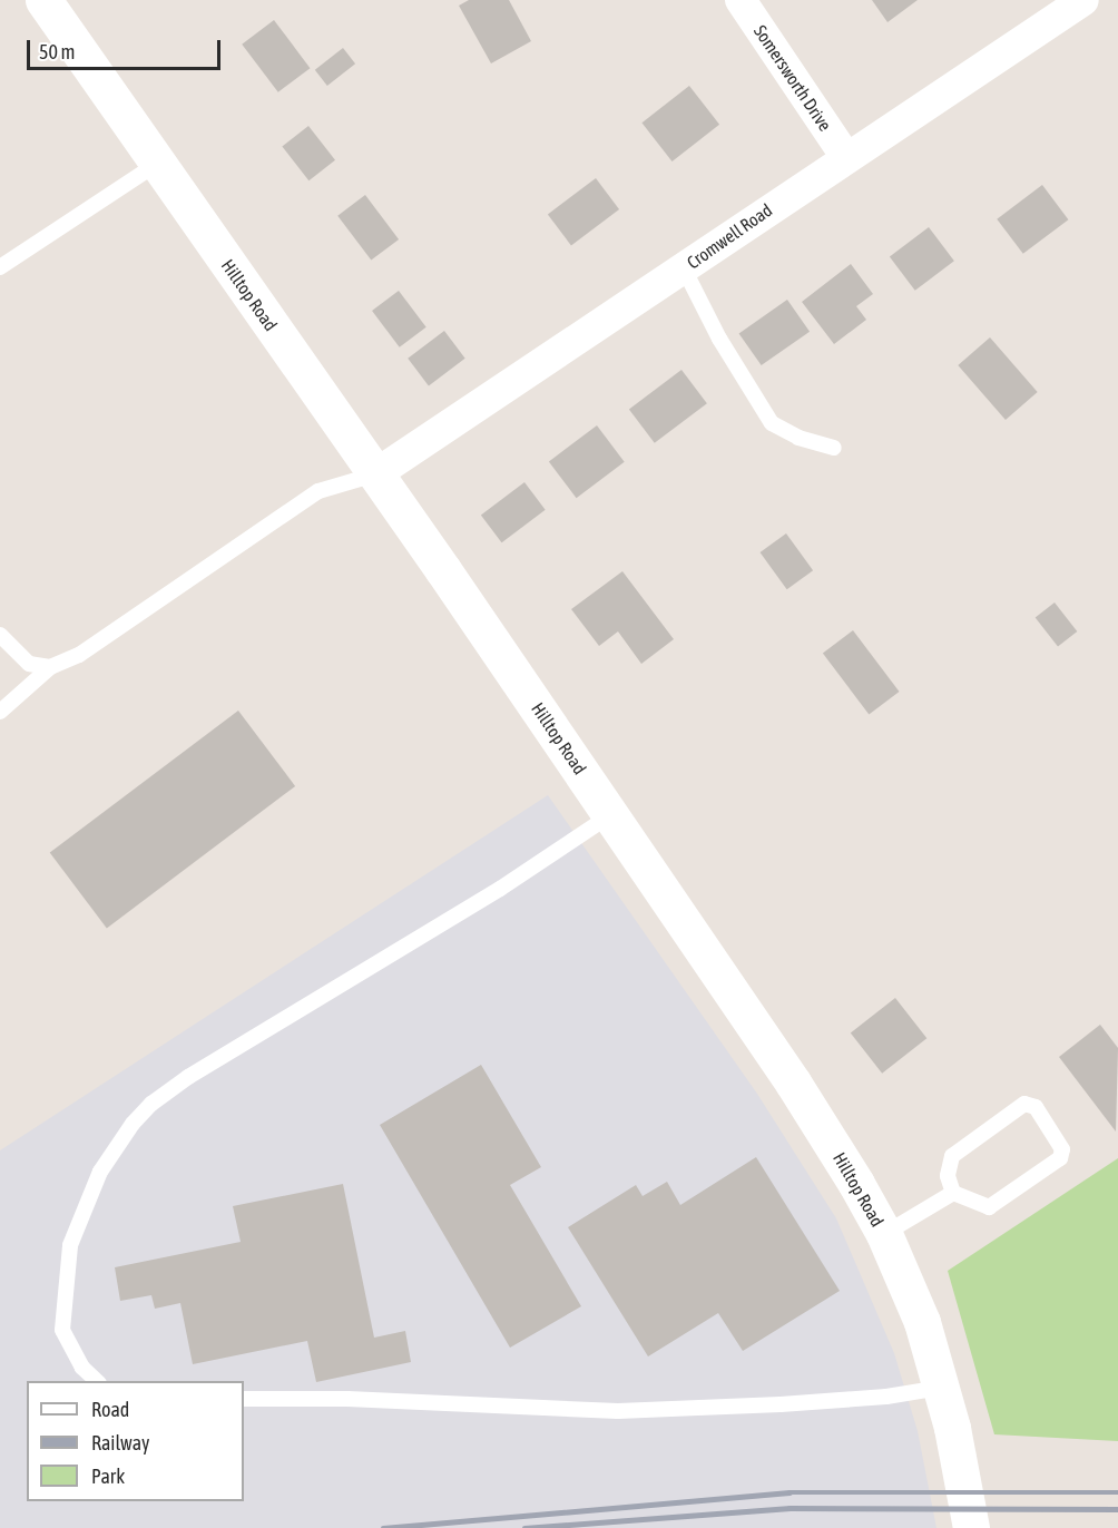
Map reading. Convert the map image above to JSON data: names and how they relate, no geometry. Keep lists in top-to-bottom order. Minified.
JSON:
{"streets":{"main road":["Hilltop Road"],"street":["Somersworth Drive","Cromwell Road"]},"crossings":[["Somersworth Drive","Cromwell Road"],["Cromwell Road","Hilltop Road"]],"legend":["Road","Railway","Park"],"scale_bar":"50 m"}
